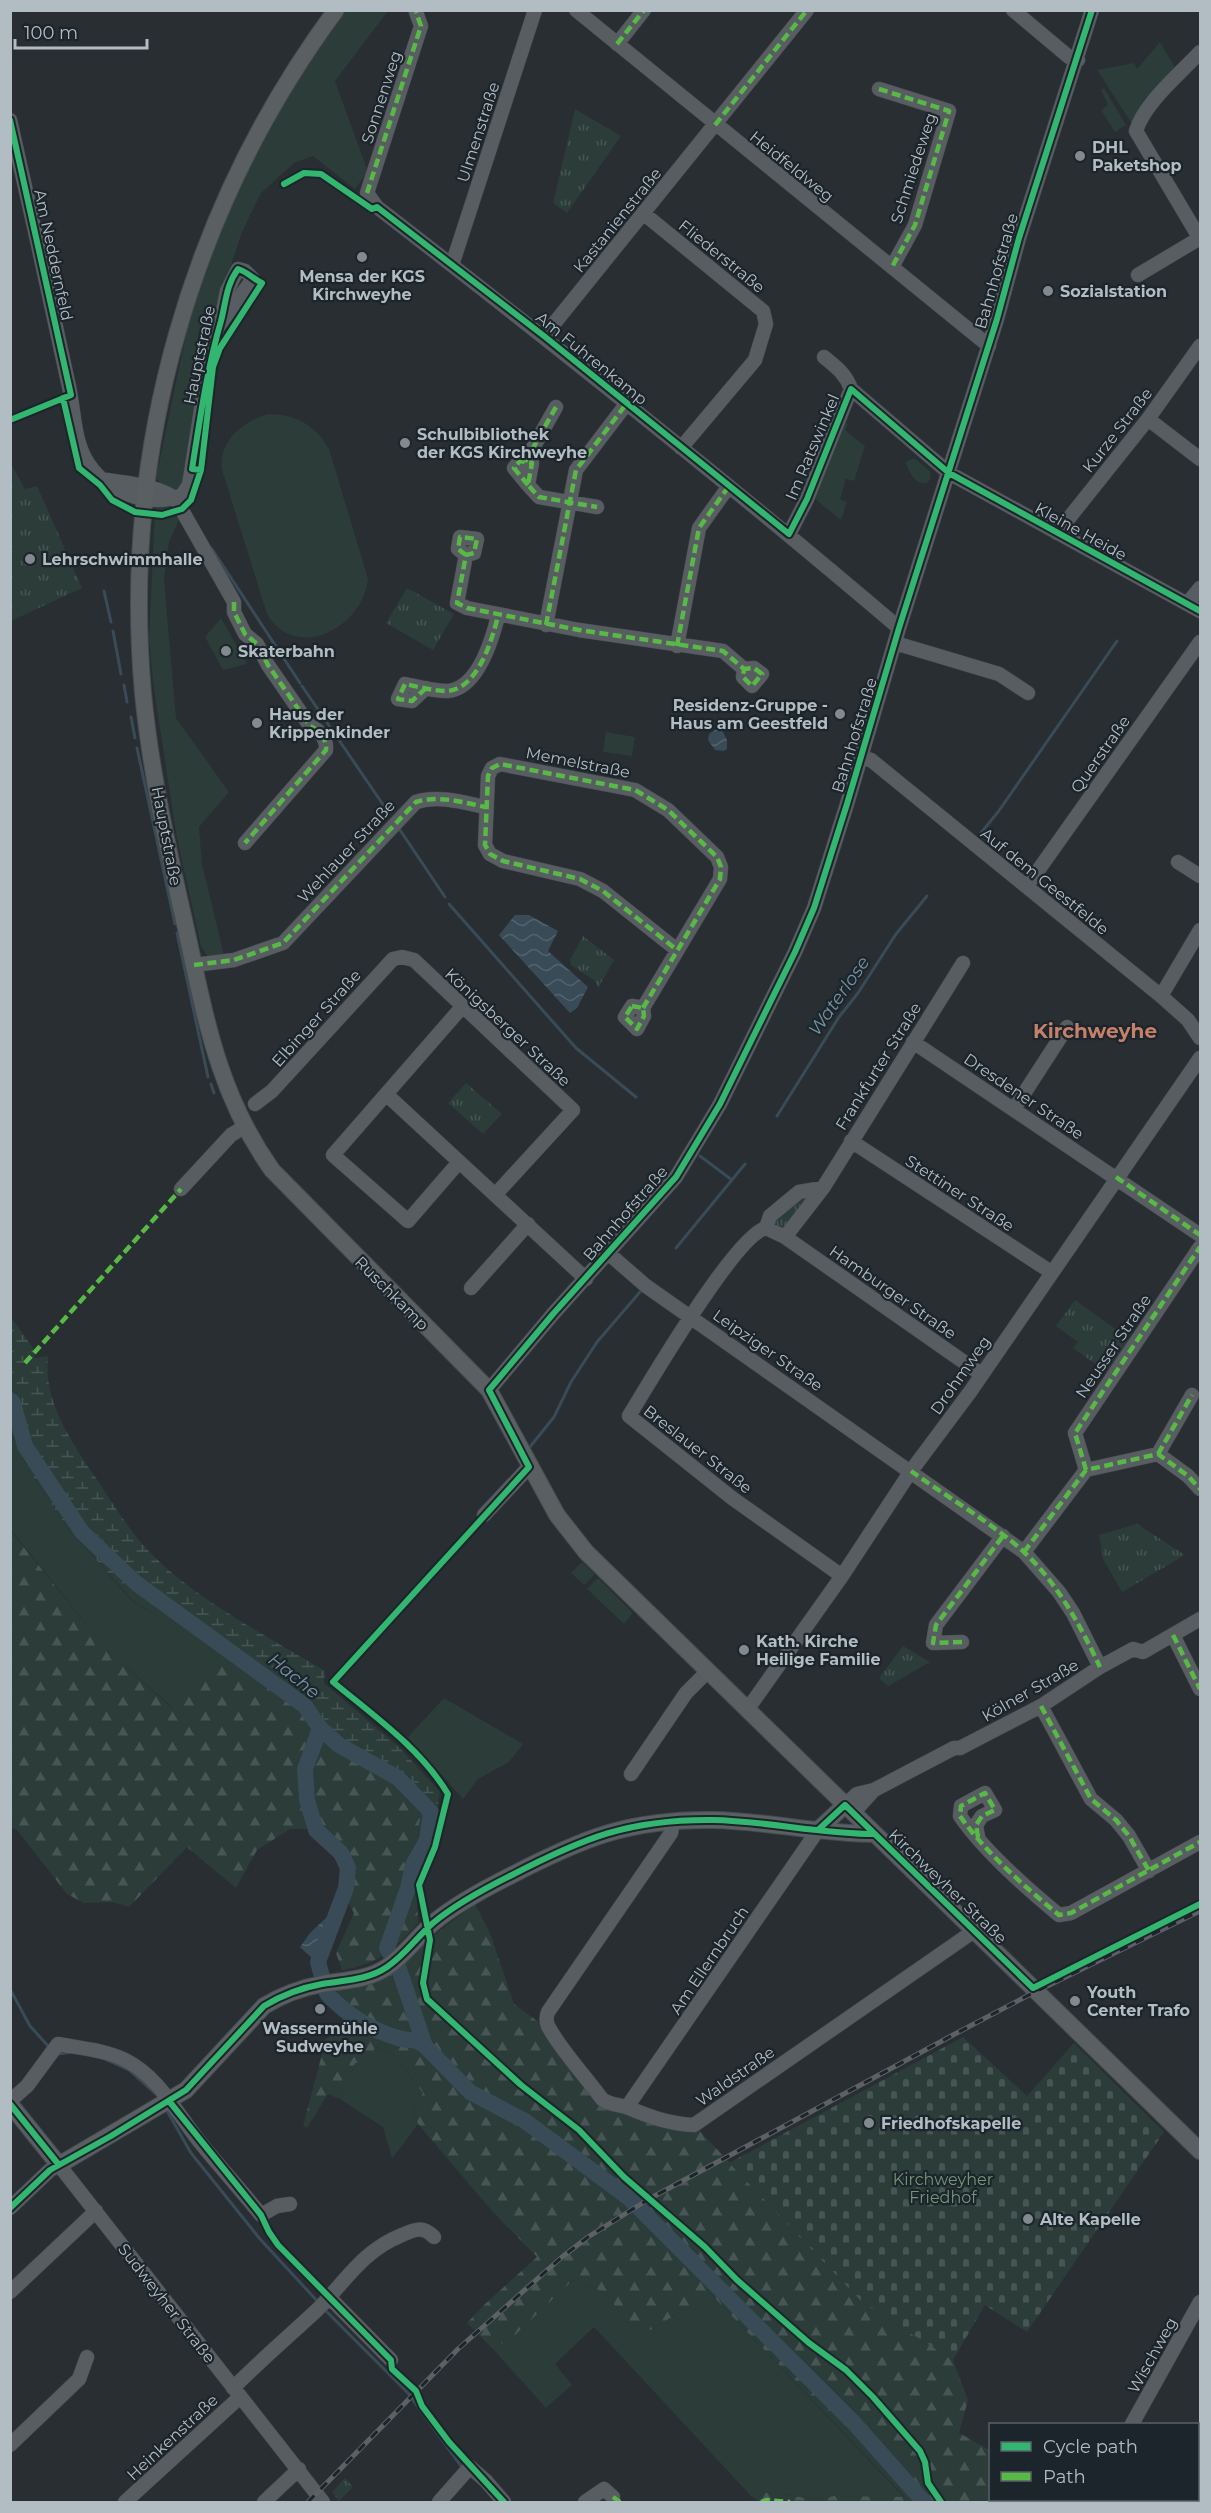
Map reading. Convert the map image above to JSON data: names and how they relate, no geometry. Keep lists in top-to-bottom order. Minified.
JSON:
{"streets":{"main road":["Hauptstraße","Ruschkamp","Kirchweyher Straße","Sudweyher Straße"],"street":["Sonnenweg","Ulmenstraße","Heidfeldweg","Schmiedeweg","Kastanienstraße","Am Neddernfeld","Fliederstraße","Bahnhofstraße","Am Fuhrenkamp","Kurze Straße","Im Ratswinkel","Kleine Heide","Querstraße","Memelstraße","Wehlauer Straße","Auf dem Geestfelde","Elbinger Straße","Königsberger Straße","Frankfurter Straße","Dresdener Straße","Stettiner Straße","Hamburger Straße","Neusser Straße","Leipziger Straße","Drohmweg","Breslauer Straße","Kölner Straße","Am Ellernbruch","Waldstraße","Wischweg","Heinkenstraße"]},"crossings":[["Sonnenweg","Am Fuhrenkamp"],["Ulmenstraße","Am Fuhrenkamp"],["Heidfeldweg","Schmiedeweg"],["Heidfeldweg","Kastanienstraße"],["Heidfeldweg","Bahnhofstraße"],["Kastanienstraße","Fliederstraße"],["Kastanienstraße","Am Fuhrenkamp"],["Am Neddernfeld","Hauptstraße"],["Fliederstraße","Am Fuhrenkamp"],["Bahnhofstraße","Am Fuhrenkamp"],["Bahnhofstraße","Im Ratswinkel"],["Bahnhofstraße","Kleine Heide"],["Bahnhofstraße","Auf dem Geestfelde"],["Bahnhofstraße","Ruschkamp"],["Bahnhofstraße","Leipziger Straße"],["Hauptstraße","Wehlauer Straße"],["Hauptstraße","Ruschkamp"],["Am Fuhrenkamp","Im Ratswinkel"],["Kurze Straße","Kleine Heide"],["Im Ratswinkel","Kleine Heide"],["Querstraße","Auf dem Geestfelde"],["Memelstraße","Wehlauer Straße"],["Elbinger Straße","Königsberger Straße"],["Frankfurter Straße","Dresdener Straße"],["Frankfurter Straße","Stettiner Straße"],["Frankfurter Straße","Hamburger Straße"],["Dresdener Straße","Drohmweg"],["Stettiner Straße","Drohmweg"],["Hamburger Straße","Drohmweg"],["Ruschkamp","Kirchweyher Straße"],["Leipziger Straße","Drohmweg"],["Leipziger Straße","Breslauer Straße"],["Leipziger Straße","Kölner Straße"],["Drohmweg","Breslauer Straße"],["Drohmweg","Kirchweyher Straße"],["Kölner Straße","Kirchweyher Straße"],["Kirchweyher Straße","Waldstraße"],["Am Ellernbruch","Waldstraße"],["Sudweyher Straße","Heinkenstraße"]],"districts":["Kirchweyhe"],"water":["Waterlose","Hache"],"parks":["Kirchweyher Friedhof"],"places":["DHL Paketshop","Mensa der KGS Kirchweyhe","Sozialstation","Schulbibliothek der KGS Kirchweyhe","Lehrschwimmhalle","Skaterbahn","Residenz-Gruppe - Haus am Geestfeld","Haus der Krippenkinder","Kath. Kirche Heilige Familie","Youth Center Trafo","Wassermühle Sudweyhe","Friedhofskapelle","Alte Kapelle"],"legend":["Cycle path","Path"],"scale_bar":"100 m"}
